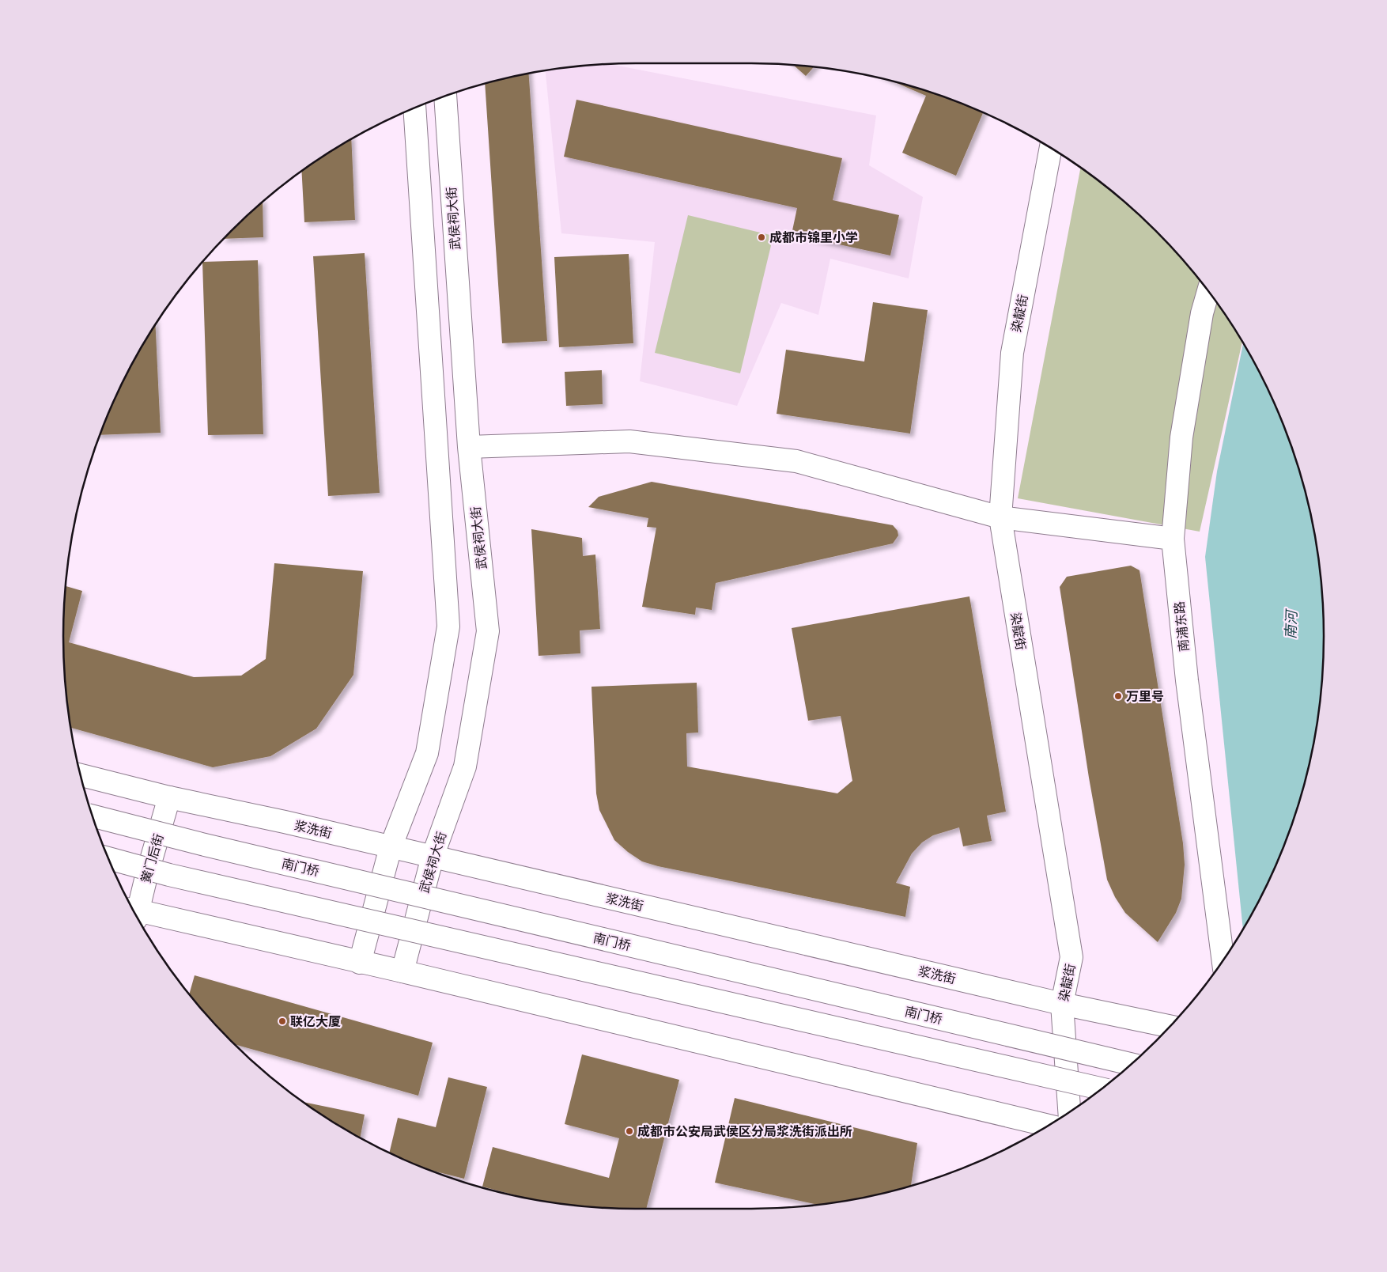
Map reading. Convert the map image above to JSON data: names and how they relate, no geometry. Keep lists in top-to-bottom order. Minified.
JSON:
{"streets":{"street":["武侯祠大街","染靛街","南浦东路","浆洗街","黉门后街","南门桥"]},"crossings":[["武侯祠大街","浆洗街"],["染靛街","浆洗街"],["浆洗街","黉门后街"]],"water":["南河"],"places":["成都市锦里小学","万里号","联亿大厦","成都市公安局武侯区分局浆洗街派出所"]}
